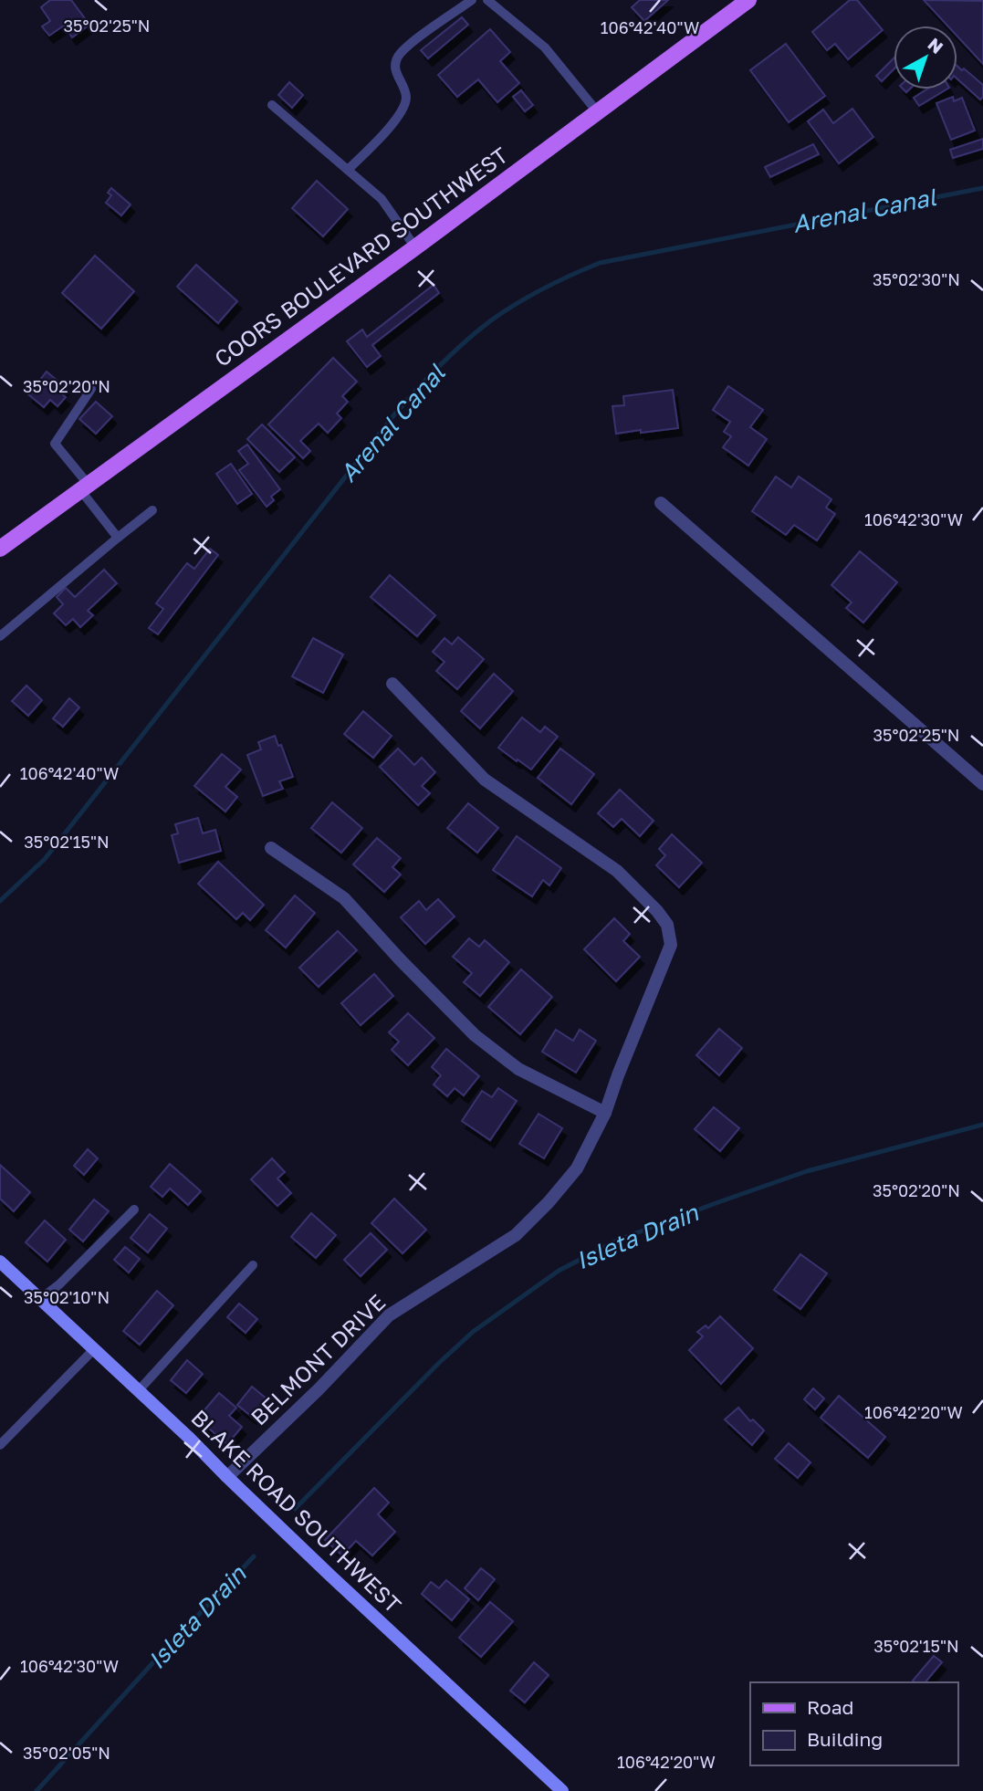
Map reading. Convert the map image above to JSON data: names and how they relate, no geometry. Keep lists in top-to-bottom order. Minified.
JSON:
{"streets":{"main road":["COORS BOULEVARD SOUTHWEST"],"street":["BELMONT DRIVE","BLAKE ROAD SOUTHWEST"]},"crossings":[["BELMONT DRIVE","BLAKE ROAD SOUTHWEST"]],"water":["Arenal Canal","Isleta Drain"],"legend":["Road","Building"],"north":"top right","coordinates":["35°02'25\"N","106°42'40\"W","35°02'30\"N","35°02'20\"N","106°42'30\"W","35°02'15\"N","35°02'10\"N","106°42'20\"W","35°02'05\"N"]}
